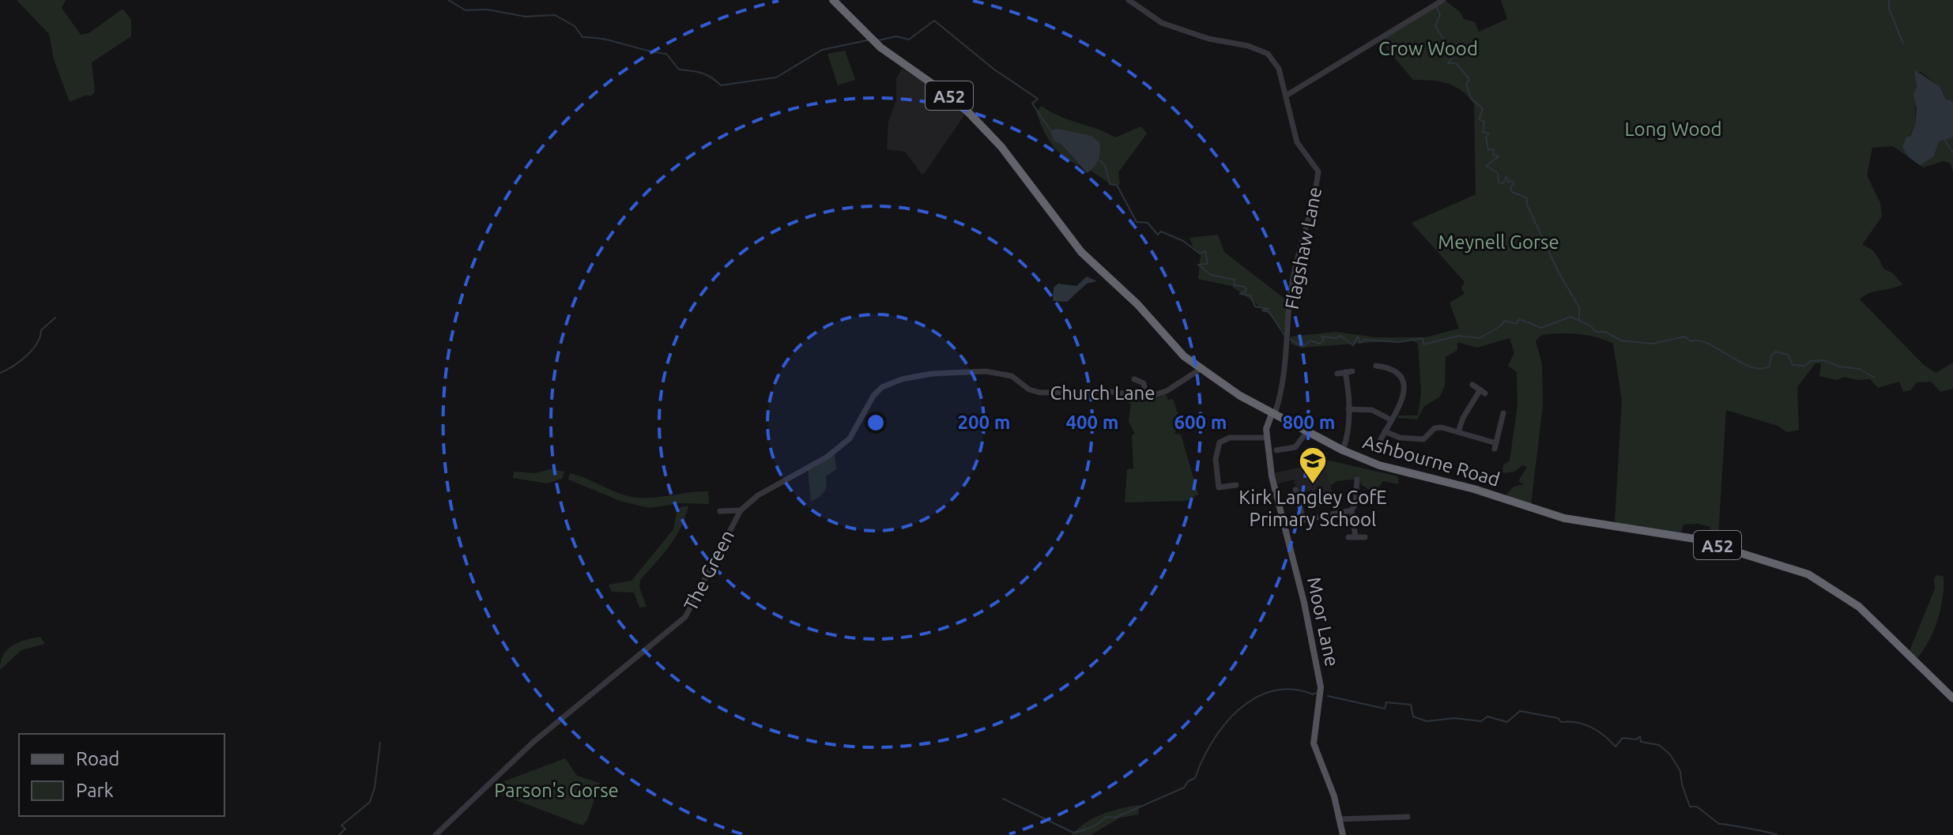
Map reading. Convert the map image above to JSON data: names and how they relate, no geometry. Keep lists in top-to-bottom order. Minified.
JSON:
{"streets":{"highway":["A52","Ashbourne Road"],"main road":["Moor Lane"],"street":["Flagshaw Lane","Church Lane","The Green"]},"crossings":[["Flagshaw Lane","Ashbourne Road"],["Flagshaw Lane","Moor Lane"],["Church Lane","Ashbourne Road"],["Church Lane","The Green"],["Ashbourne Road","Moor Lane"]],"parks":["Crow Wood","Long Wood","Meynell Gorse","Parson's Gorse"],"places":{"school or university":["Kirk Langley CofE Primary School"]},"legend":["Road","Park"],"rings":["200 m","400 m","600 m","800 m"]}
